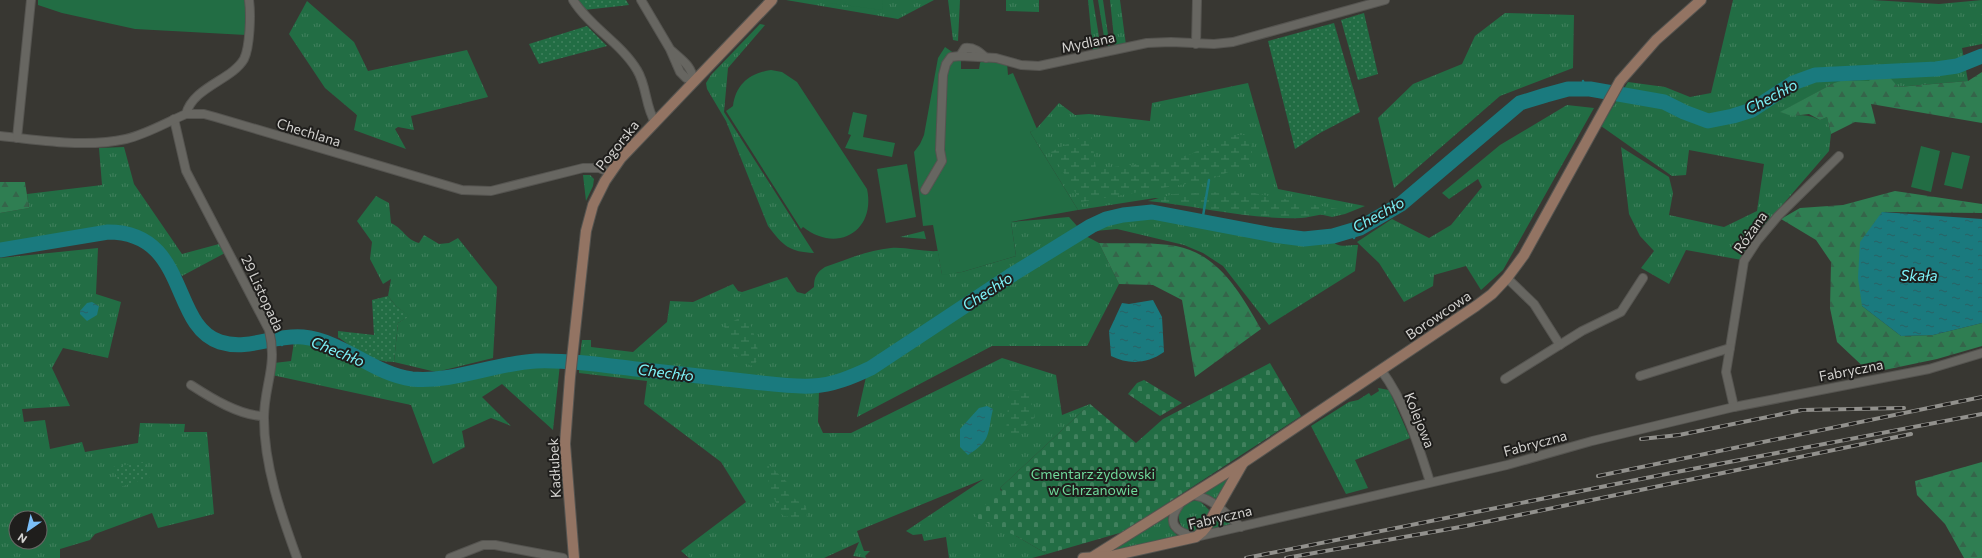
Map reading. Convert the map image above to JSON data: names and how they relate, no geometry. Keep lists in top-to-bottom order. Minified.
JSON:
{"streets":{"street":["Mydlana","Chechlana","Pogorska","Różana","29 Listopada","Borowcowa","Fabryczna","Kolejowa","Kadłubek"]},"crossings":[["Chechlana","Pogorska"],["Chechlana","29 Listopada"],["Pogorska","Kadłubek"],["Różana","Fabryczna"],["Borowcowa","Fabryczna"],["Borowcowa","Kolejowa"],["Fabryczna","Kolejowa"]],"water":["Chechło","Skała"],"parks":["Cmentarz żydowski w Chrzanowie"],"north":"bottom left"}
